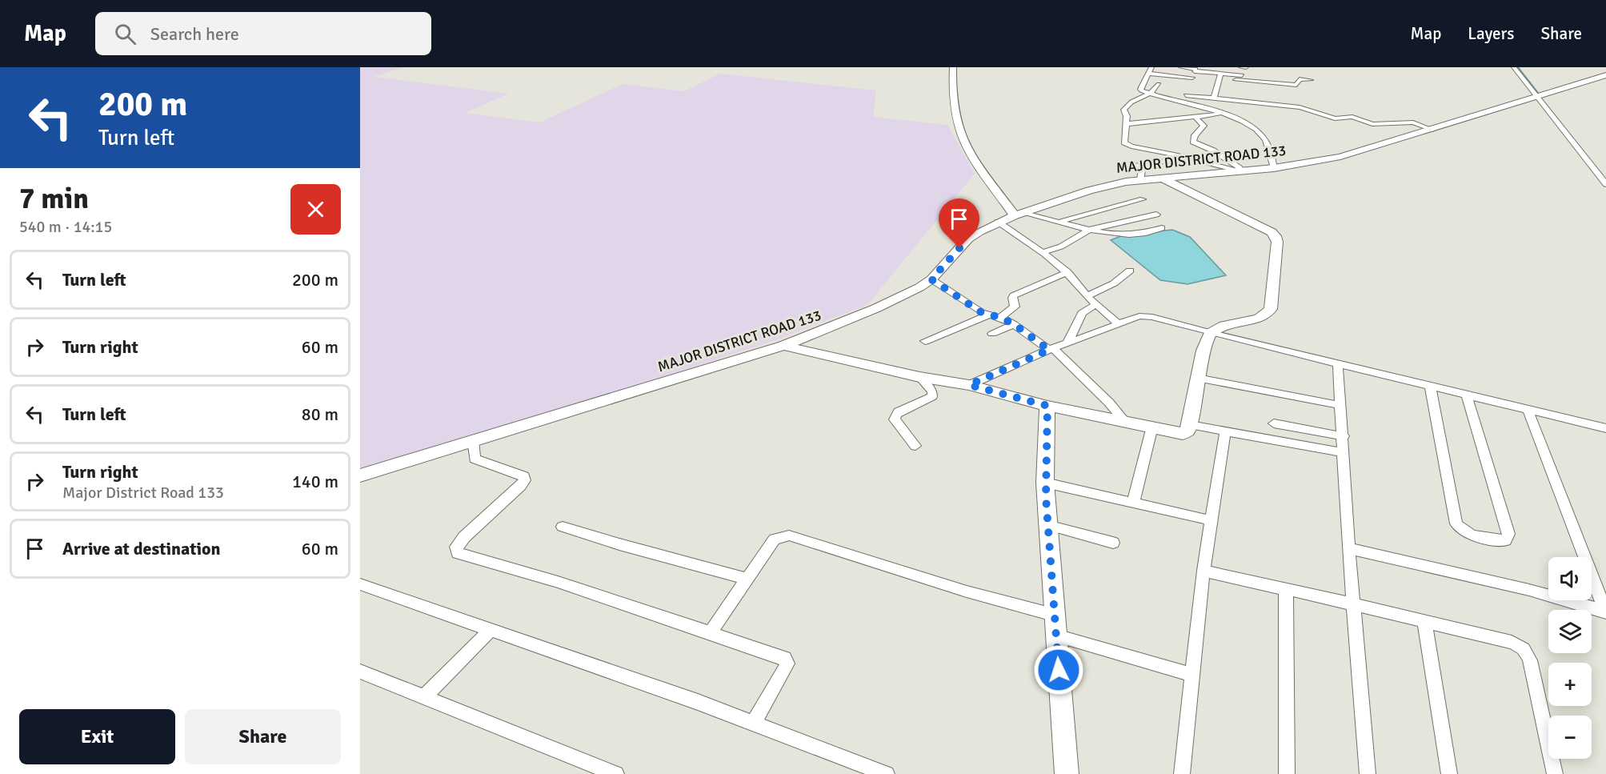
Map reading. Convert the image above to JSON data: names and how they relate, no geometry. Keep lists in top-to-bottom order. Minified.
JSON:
{"streets":{"main road":["MAJOR DISTRICT ROAD 133"]},"page":{"header":"Map","search":"Search here","nav":["Map","Layers","Share"],"turn":["200 m","Turn left"],"heading":["7 min","540 m · 14:15"],"list":[{"name":"Turn left","value":"200 m"},{"name":"Turn right","value":"60 m"},{"name":"Turn left","value":"80 m"},{"name":"Turn right","note":"Major District Road 133","value":"140 m"},{"name":"Arrive at destination","value":"60 m"}],"map_buttons":["+","−"],"buttons":["Exit","Share"]}}
